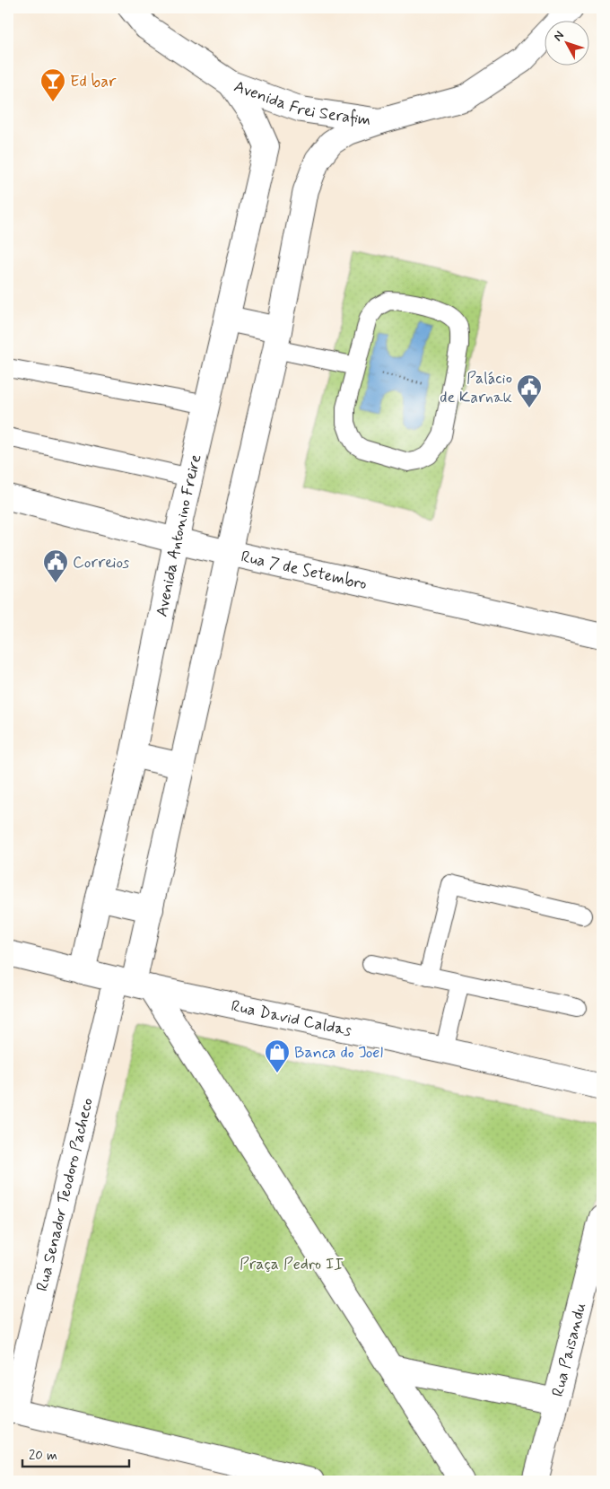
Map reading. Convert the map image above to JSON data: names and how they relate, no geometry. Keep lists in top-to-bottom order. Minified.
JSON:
{"streets":{"street":["Avenida Frei Serafim","Avenida Antonino Freire","Rua 7 de Setembro","Rua David Caldas","Rua Senador Teodoro Pacheco","Rua Paisandu"]},"crossings":[["Avenida Frei Serafim","Avenida Antonino Freire"],["Avenida Antonino Freire","Rua 7 de Setembro"],["Avenida Antonino Freire","Rua David Caldas"],["Rua David Caldas","Rua Senador Teodoro Pacheco"]],"parks":["Praça Pedro II"],"places":{"bar":["Ed bar"],"public building":["Palácio de Karnak","Correios"],"shop":["Banca do Joel"]},"scale_bar":"20 m","north":"top left"}
